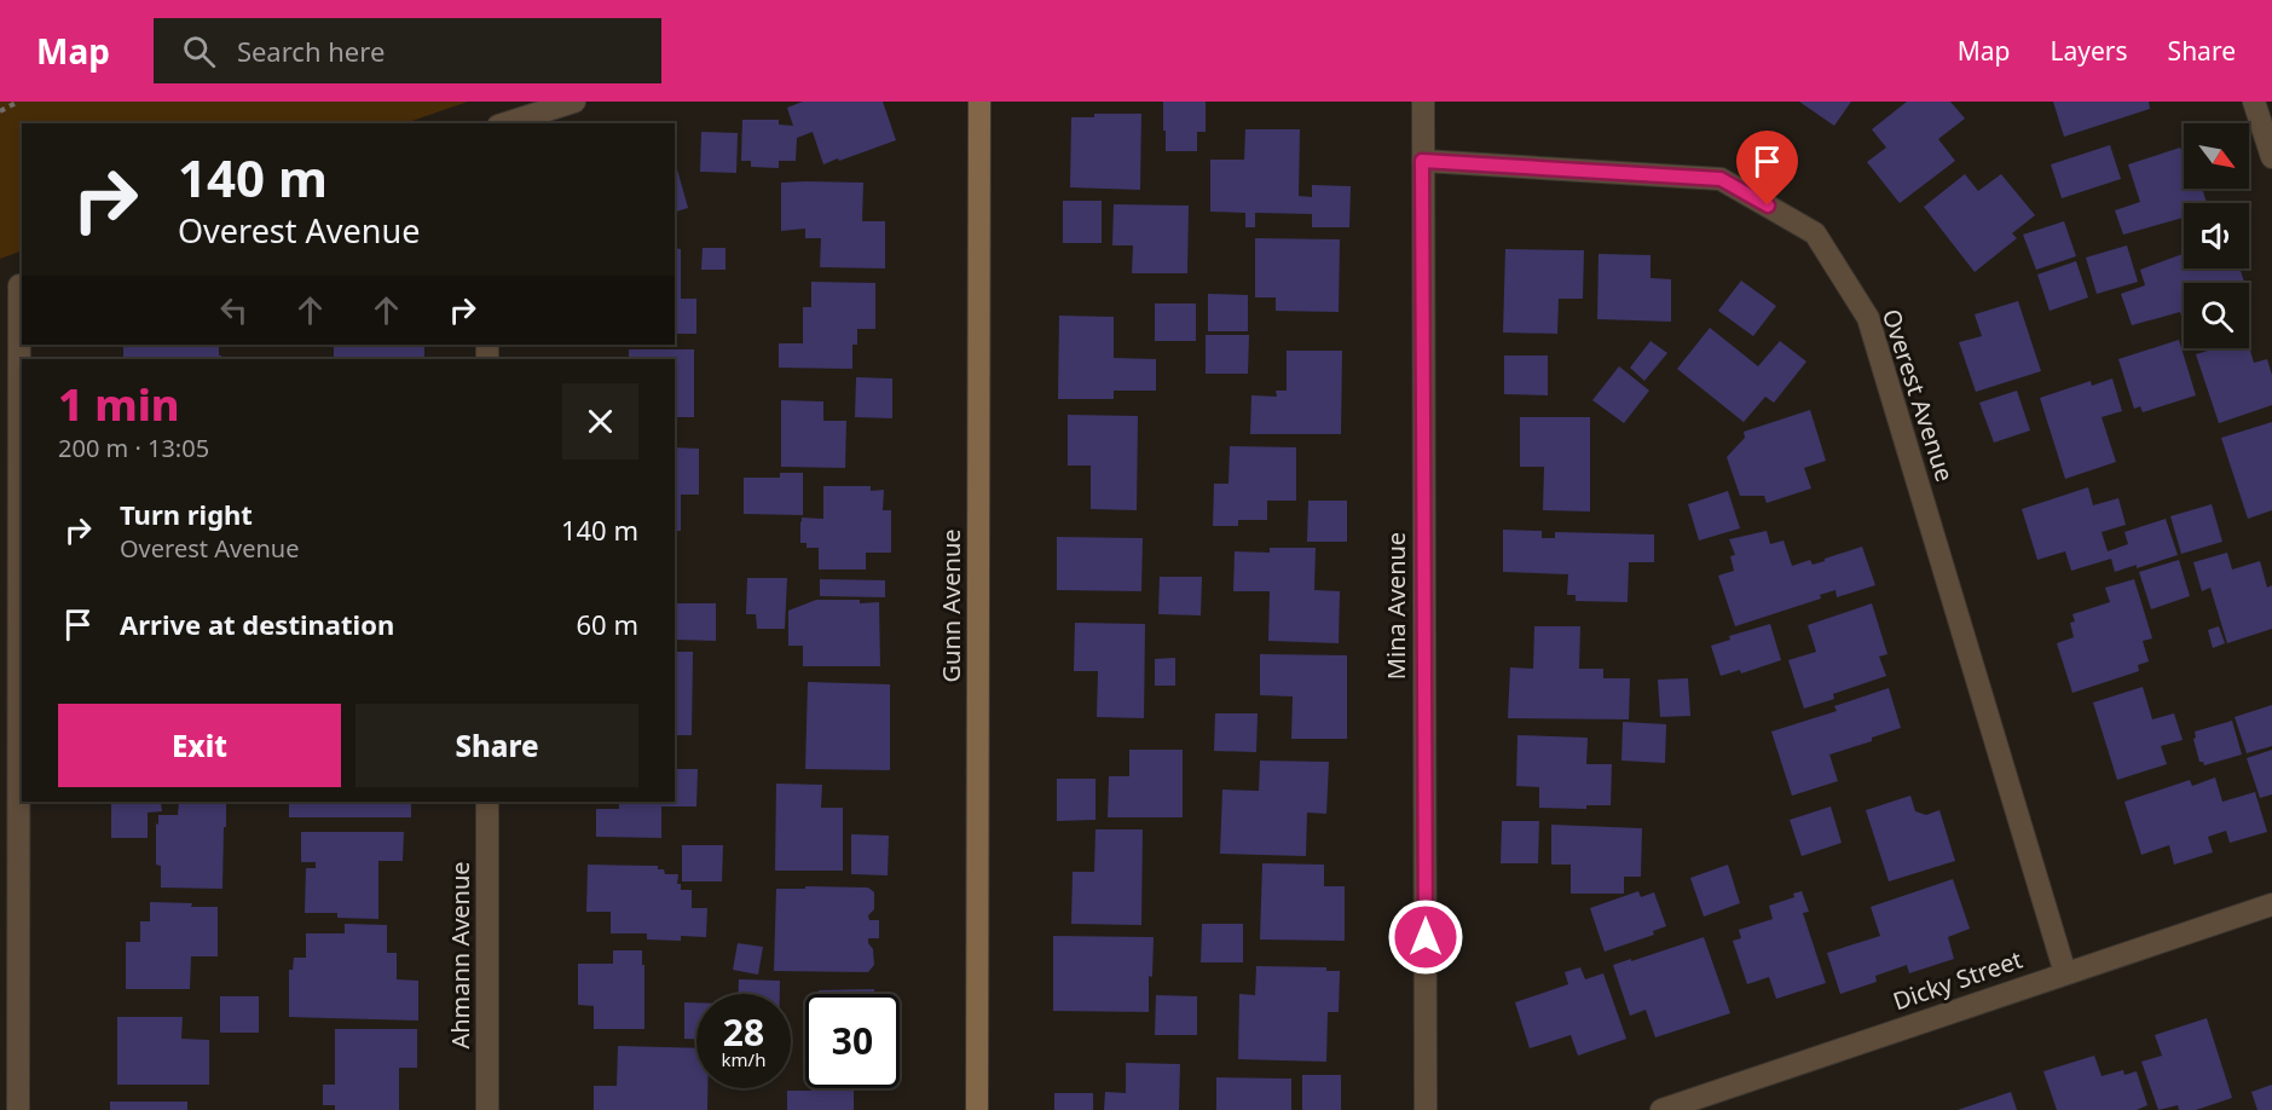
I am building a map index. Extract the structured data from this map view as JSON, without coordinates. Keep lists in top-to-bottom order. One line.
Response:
{"streets":{"street":["Overest Avenue","Gunn Avenue","Mina Avenue","Ahmann Avenue","Dicky Street"]},"crossings":[["Overest Avenue","Mina Avenue"],["Overest Avenue","Dicky Street"]],"north":"bottom right","page":{"header":"Map","search":"Search here","nav":["Map","Layers","Share"],"turn":["140 m","Overest Avenue"],"heading":["1 min","200 m · 13:05"],"list":[{"name":"Turn right","note":"Overest Avenue","value":"140 m"},{"name":"Arrive at destination","value":"60 m"}],"buttons":["Exit","Share"],"speed":"28 km/h","limit":"30"}}
